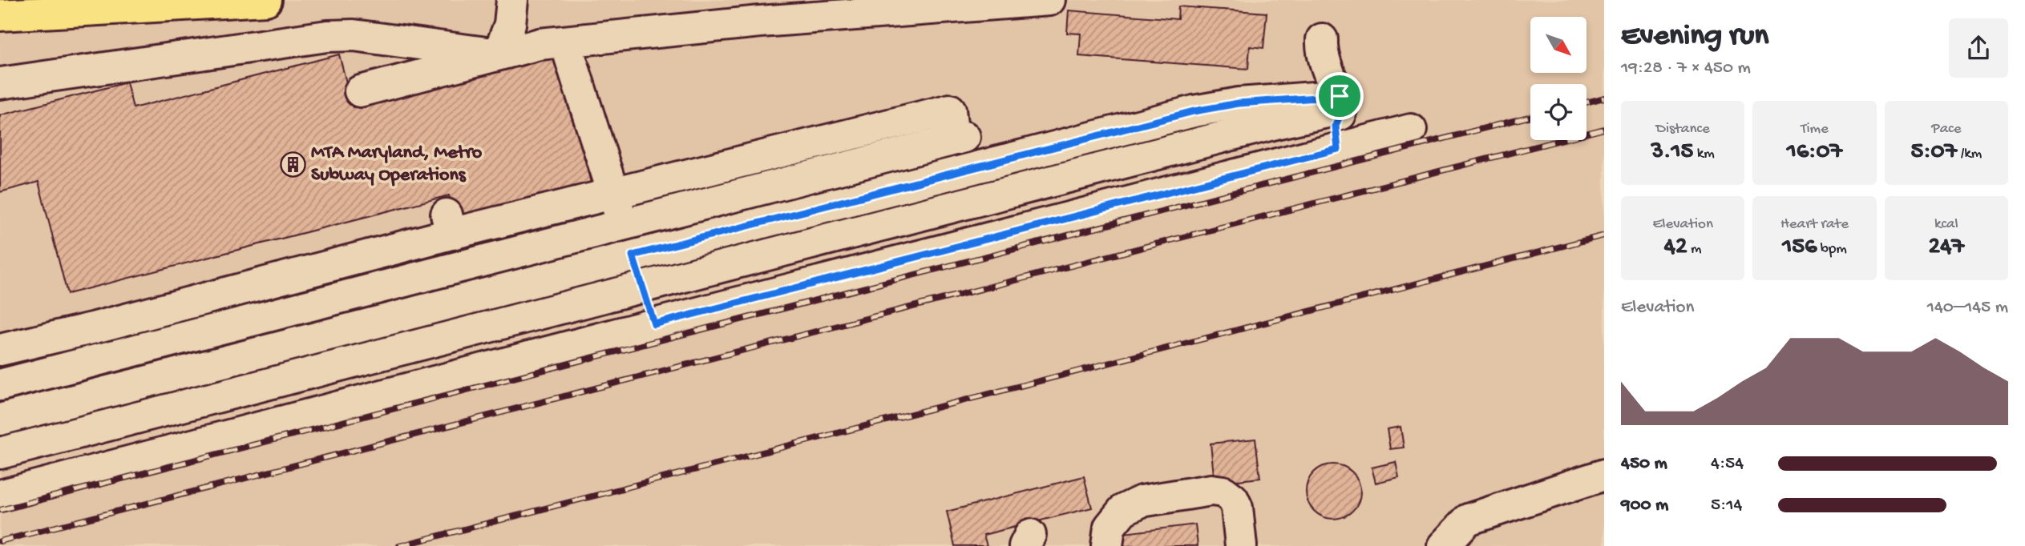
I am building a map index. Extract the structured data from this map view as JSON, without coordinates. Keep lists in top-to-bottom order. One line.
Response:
{"places":{"building":["MTA Maryland, Metro Subway Operations"]},"north":"bottom right","page":{"heading":["Evening run","19:28 · 7 × 450 m"],"stats":[["Distance","3.15 km"],["Time","16:07"],["Pace","5:07 /km"],["Elevation","42 m"],["Heart rate","156 bpm"],["kcal","247"]],"chart":["Elevation","140–145 m"],"list":[{"name":"450 m","note":"4:54"},{"name":"900 m","note":"5:14"}]}}
